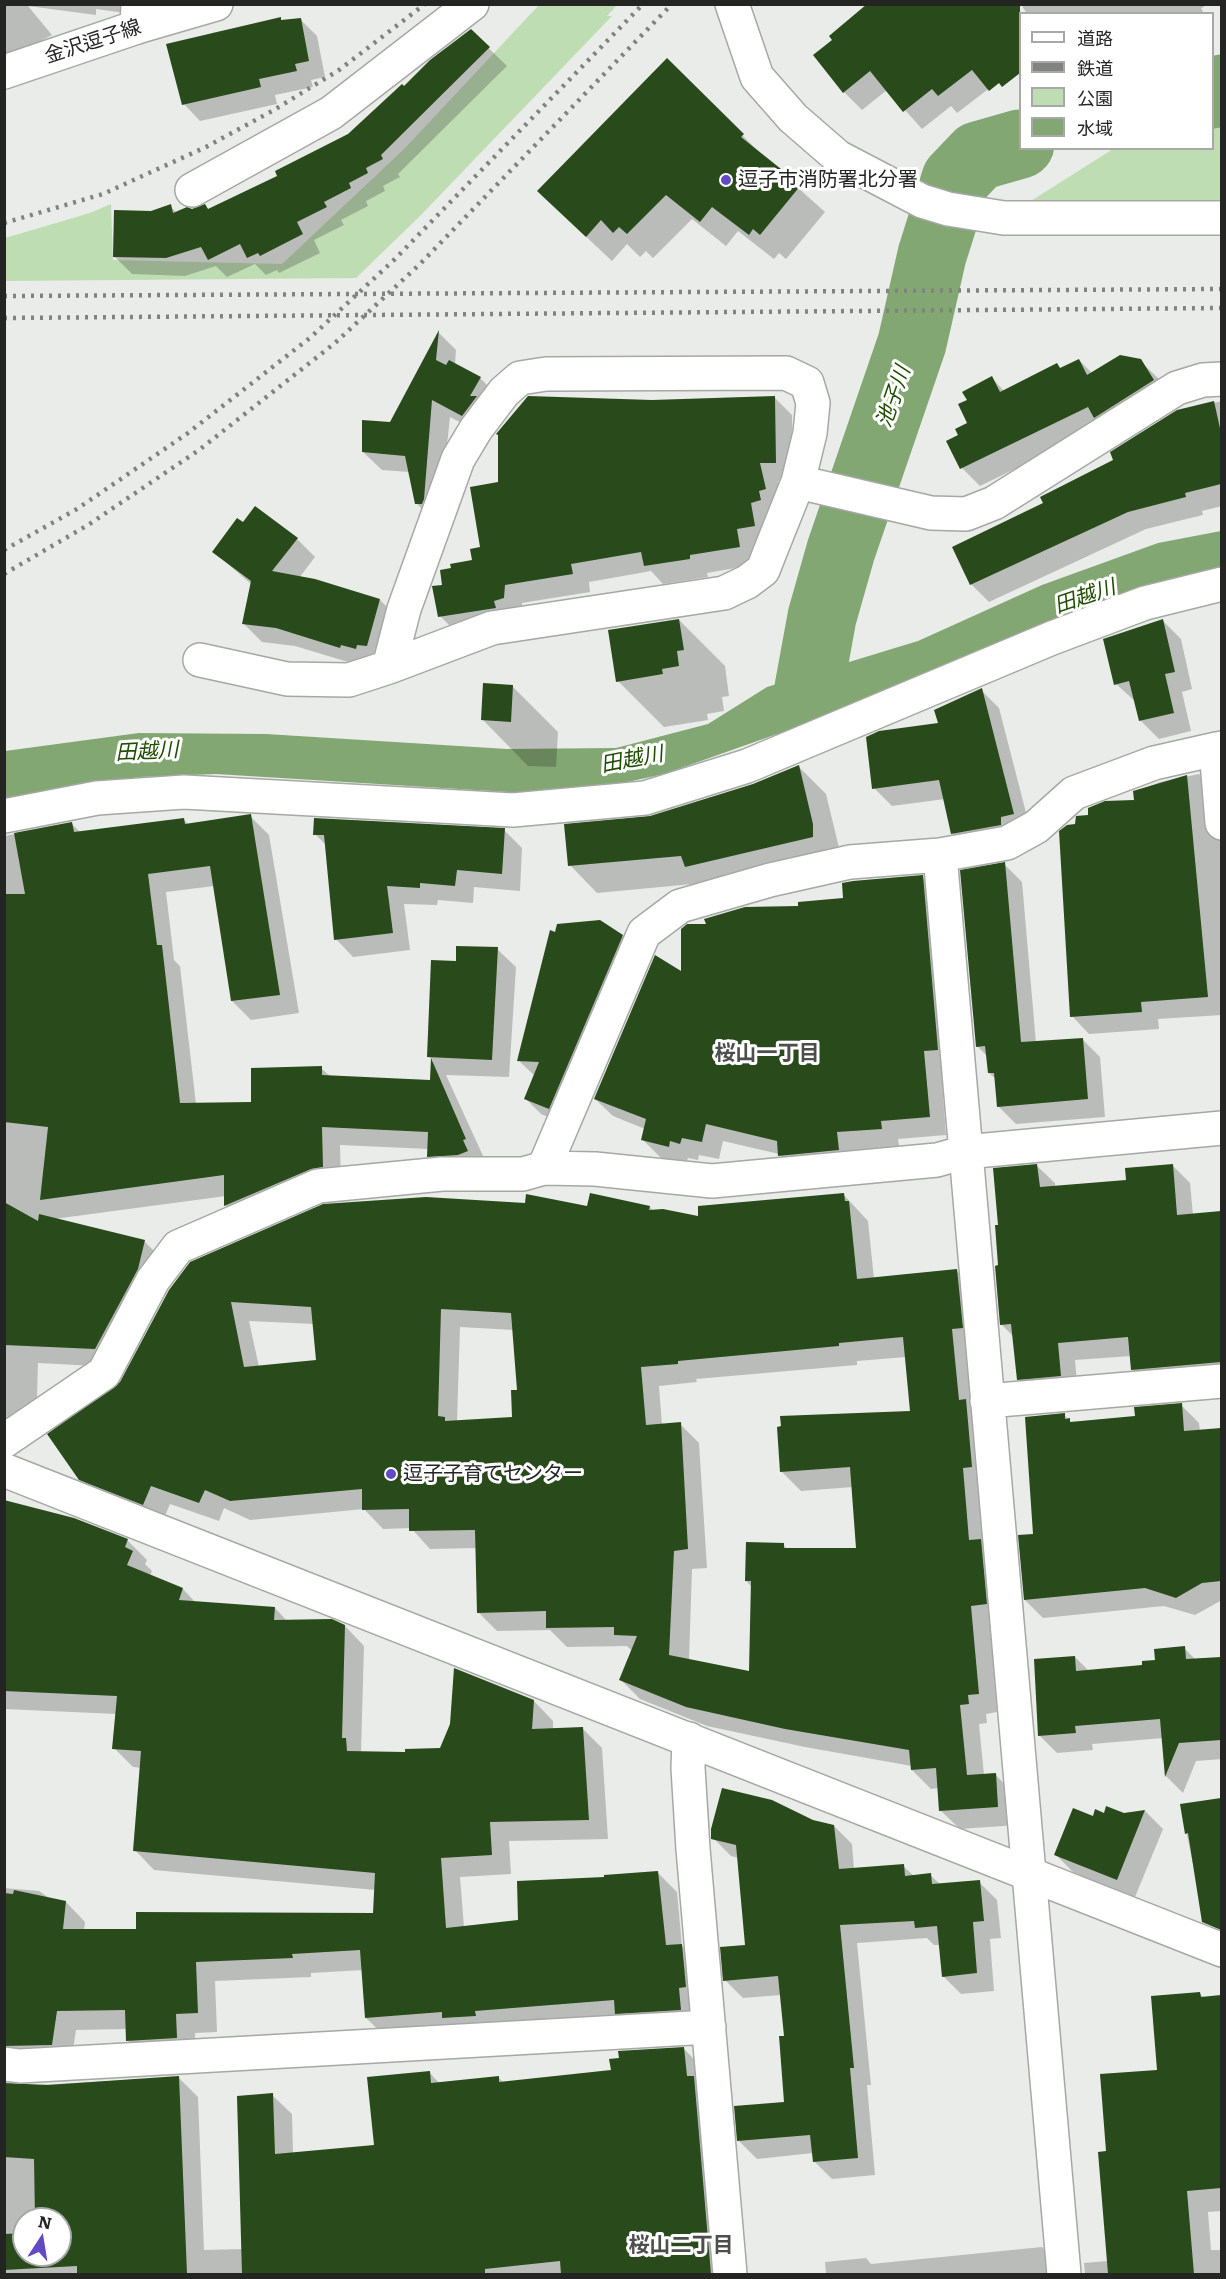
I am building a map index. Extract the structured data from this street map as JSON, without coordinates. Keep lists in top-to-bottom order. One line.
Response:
{"streets":{"street":["金沢逗子線"]},"districts":["桜山一丁目","桜山二丁目"],"water":["池子川","田越川"],"places":["逗子市消防署北分署","逗子子育てセンター"],"legend":["道路","鉄道","公園","水域"],"north":"top"}
